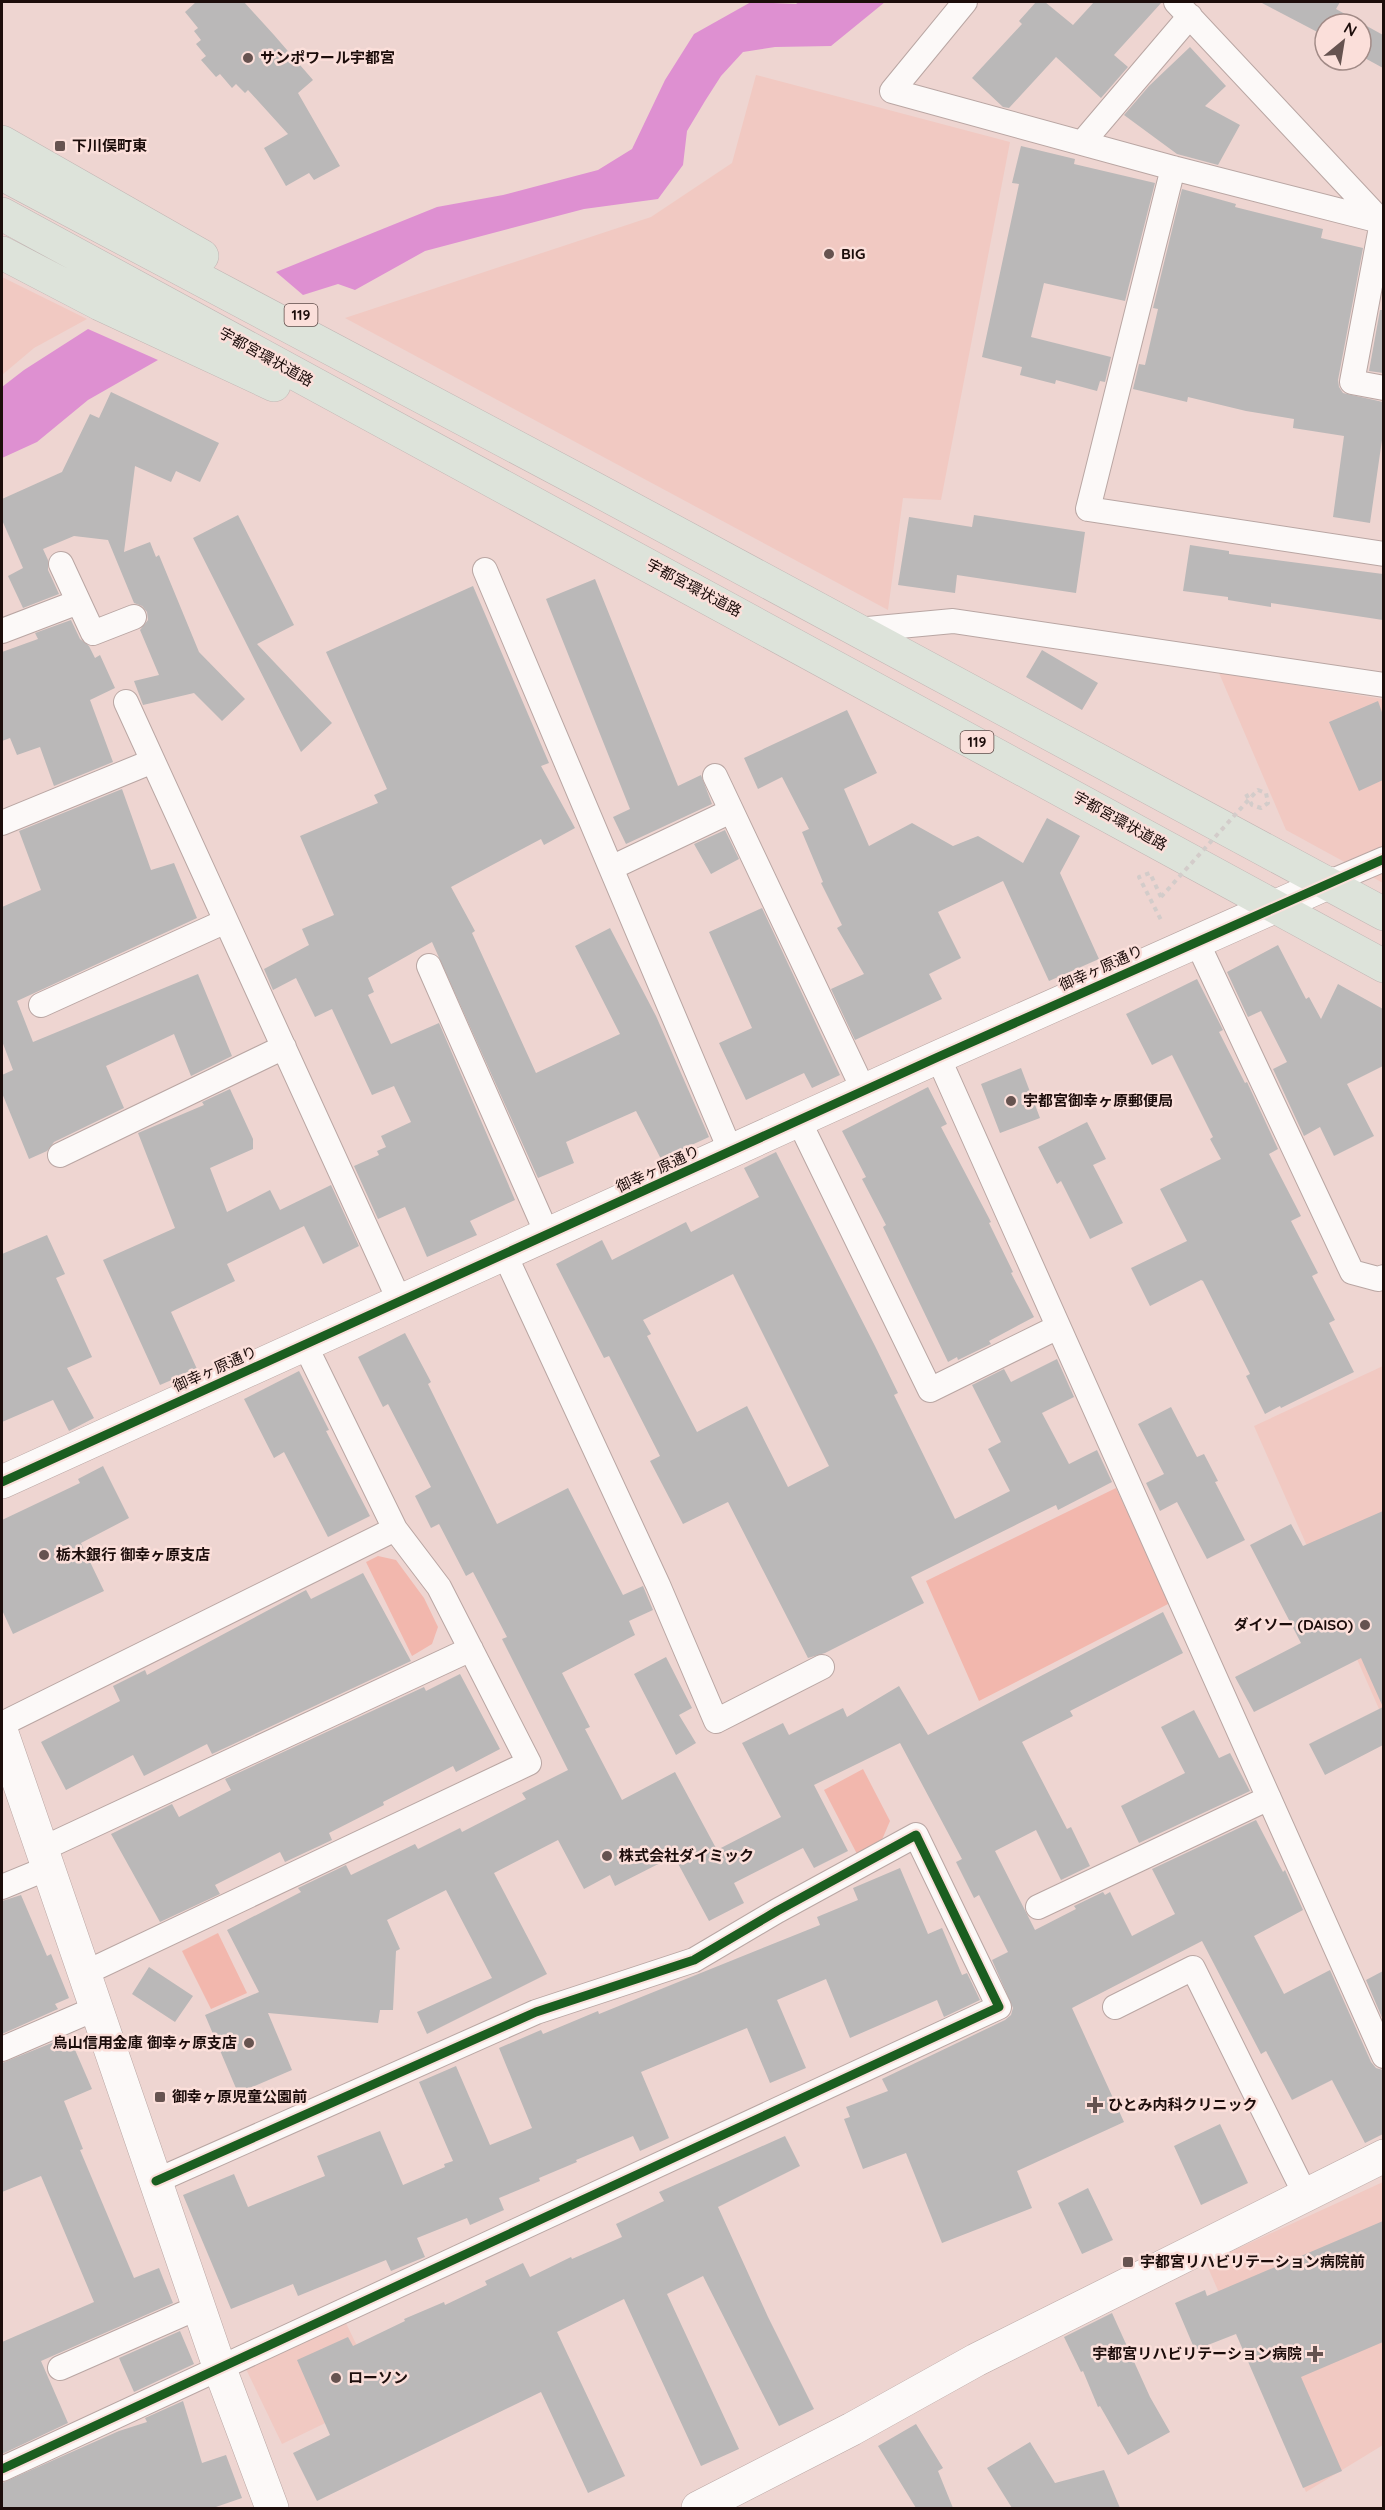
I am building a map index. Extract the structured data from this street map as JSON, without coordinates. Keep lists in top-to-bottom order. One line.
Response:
{"streets":{"highway":["119","宇都宮環状道路"],"street":["御幸ヶ原通り"]},"crossings":[["119","宇都宮環状道路"],["119","御幸ヶ原通り"],["宇都宮環状道路","御幸ヶ原通り"]],"places":{"other":["サンポワール宇都宮","BIG","宇都宮御幸ヶ原郵便局","栃木銀行 御幸ヶ原支店","ダイソー (DAISO)","株式会社ダイミック","烏山信用金庫 御幸ヶ原支店","ローソン"],"transit":["下川俣町東","御幸ヶ原児童公園前","宇都宮リハビリテーション病院前"],"health":["ひとみ内科クリニック","宇都宮リハビリテーション病院"]},"north":"top right"}
